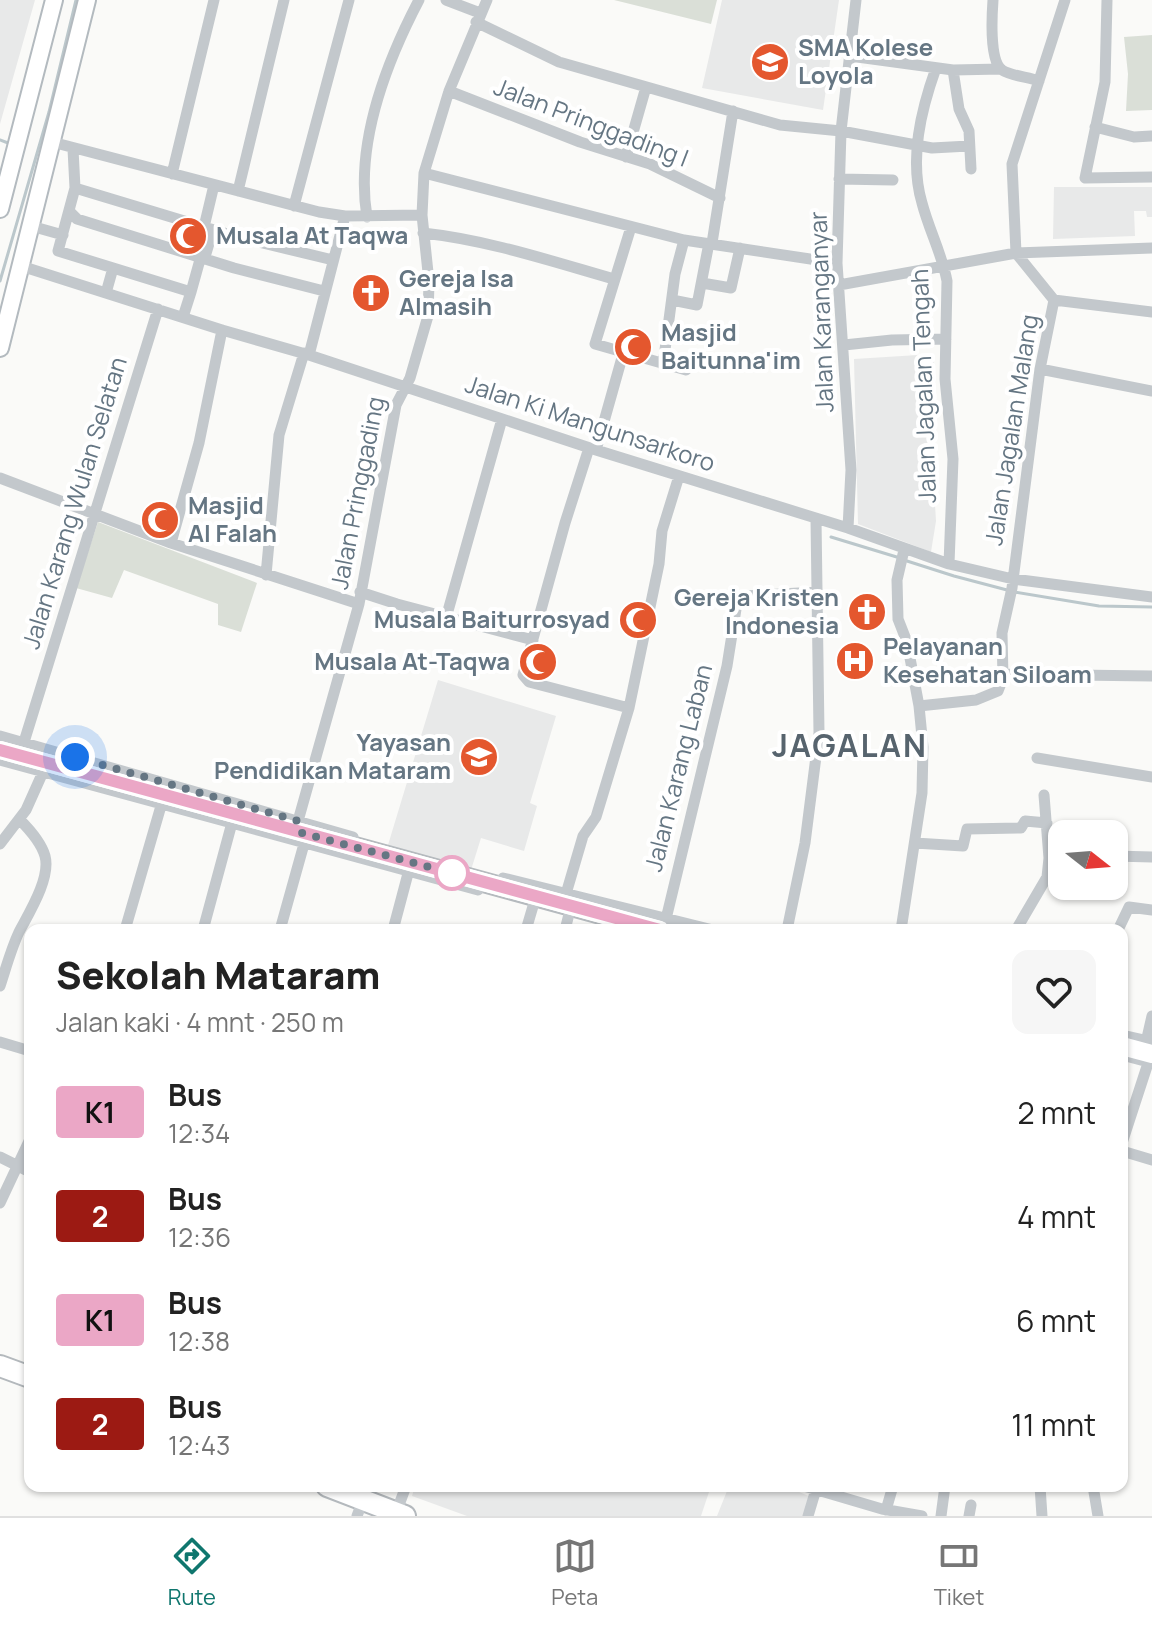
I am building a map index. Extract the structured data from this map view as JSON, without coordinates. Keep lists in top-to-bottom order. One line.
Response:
{"streets":{"street":["Jalan Pringgading I","Jalan Karanganyar","Jalan Jagalan Tengah","Jalan Ki Mangunsarkoro","Jalan Jagalan Malang","Jalan Pringgading","Jalan Karang Wulan Selatan","Jalan Karang Laban"]},"crossings":[["Jalan Pringgading I","Jalan Pringgading"],["Jalan Karanganyar","Jalan Ki Mangunsarkoro"],["Jalan Jagalan Tengah","Jalan Ki Mangunsarkoro"],["Jalan Ki Mangunsarkoro","Jalan Jagalan Malang"],["Jalan Ki Mangunsarkoro","Jalan Pringgading"],["Jalan Ki Mangunsarkoro","Jalan Karang Wulan Selatan"]],"districts":["JAGALAN"],"places":{"school or university":["SMA Kolese Loyola","Yayasan Pendidikan Mataram"],"mosque":["Musala At Taqwa","Masjid Baitunna'im","Masjid Al Falah","Musala Baiturrosyad","Musala At-Taqwa"],"church":["Gereja Isa Almasih","Gereja Kristen Indonesia"],"hospital":["Pelayanan Kesehatan Siloam"]},"lines":["bus line K1"],"north":"right","page":{"heading":["Sekolah Mataram","Jalan kaki · 4 mnt · 250 m"],"list":[{"mark":"K1","name":"Bus","note":"12:34","value":"2 mnt"},{"mark":"2","name":"Bus","note":"12:36","value":"4 mnt"},{"mark":"K1","name":"Bus","note":"12:38","value":"6 mnt"},{"mark":"2","name":"Bus","note":"12:43","value":"11 mnt"}],"tabs":["Rute","Peta","Tiket"]}}
